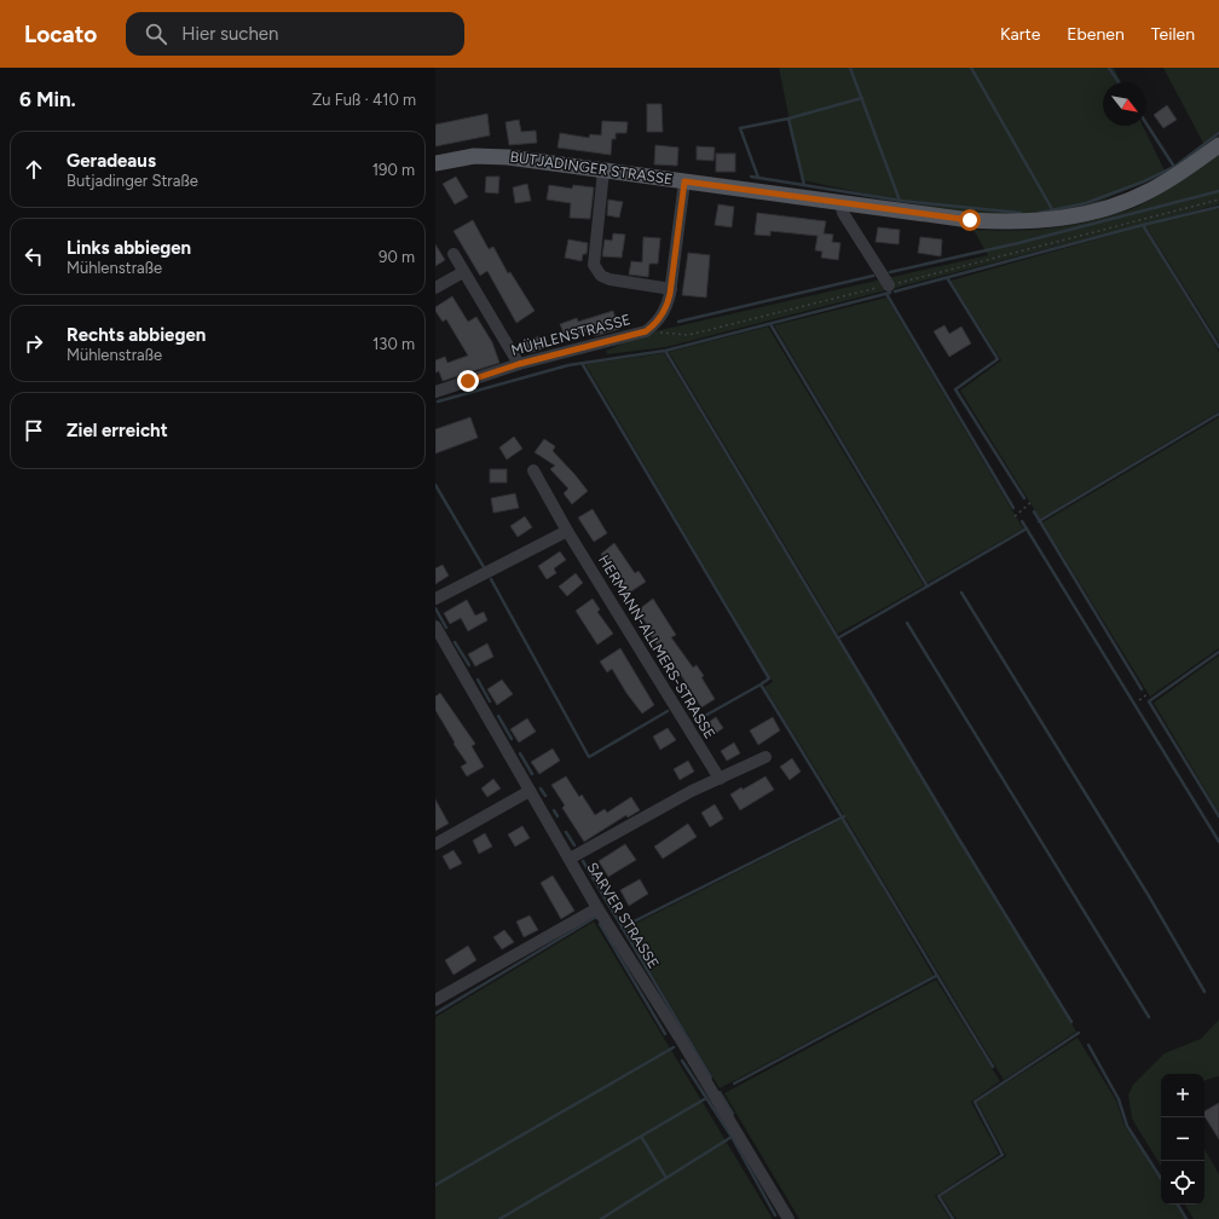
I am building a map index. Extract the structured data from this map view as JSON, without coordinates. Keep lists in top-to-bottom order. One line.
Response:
{"streets":{"main road":["BUTJADINGER STRASSE"],"street":["MÜHLENSTRASSE","HERMANN-ALLMERS-STRASSE","SARVER STRASSE"]},"crossings":[["BUTJADINGER STRASSE","MÜHLENSTRASSE"]],"north":"bottom right","page":{"header":"Locato","search":"Hier suchen","nav":["Karte","Ebenen","Teilen"],"heading":["6 Min.","Zu Fuß · 410 m"],"list":[["Geradeaus","Butjadinger Straße","190 m"],["Links abbiegen","Mühlenstraße","90 m"],["Rechts abbiegen","Mühlenstraße","130 m"],"Ziel erreicht"],"map_buttons":["+","−"]}}
